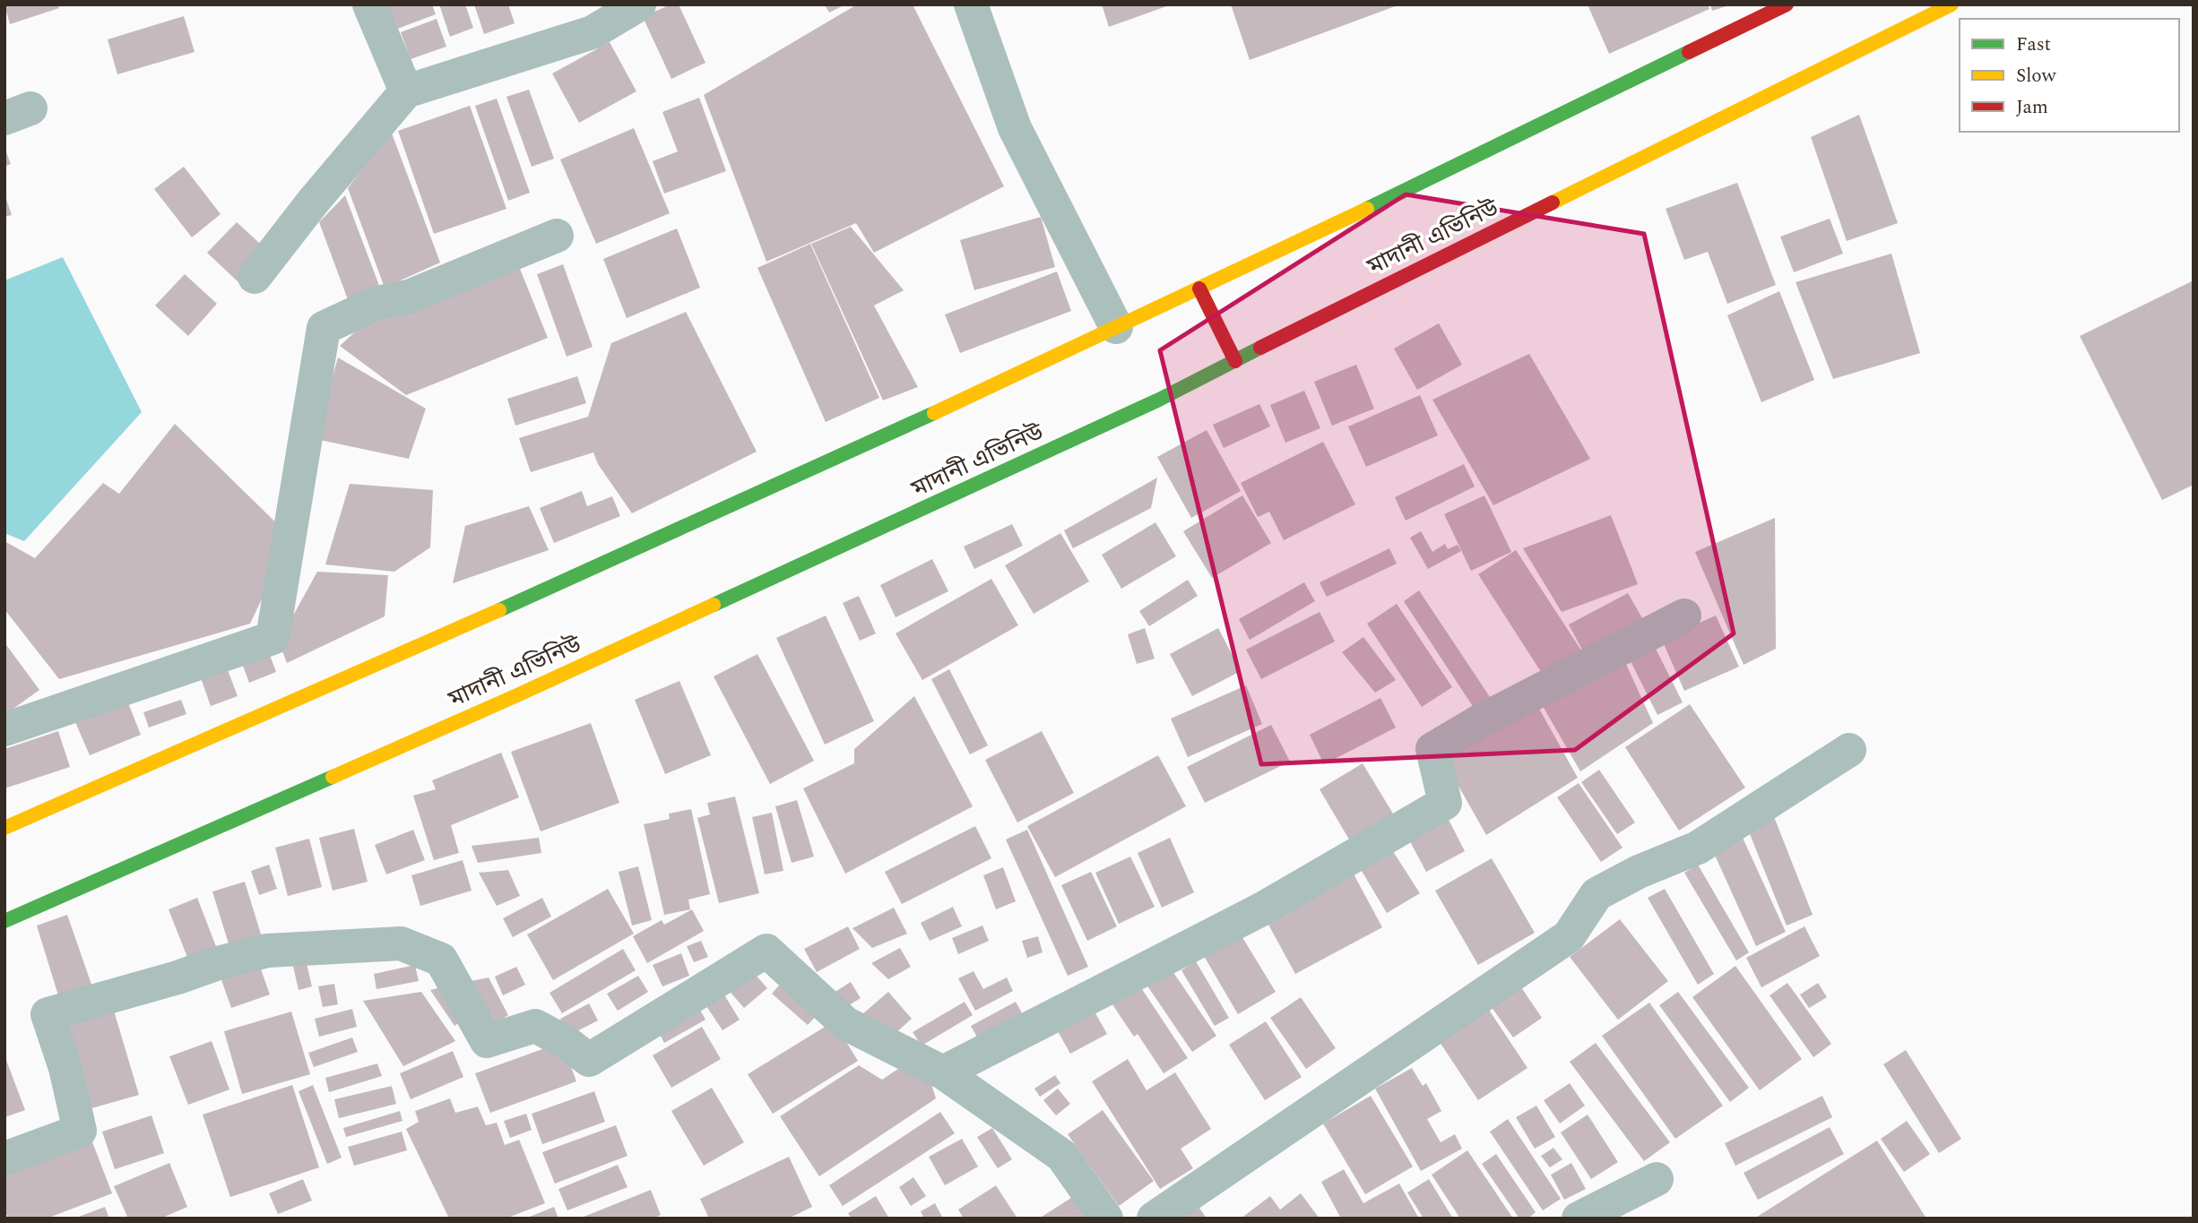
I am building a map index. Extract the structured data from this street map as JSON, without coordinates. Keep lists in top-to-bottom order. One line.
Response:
{"streets":{"main road":["মাদানী এভিনিউ"]},"legend":["Fast","Slow","Jam"]}
